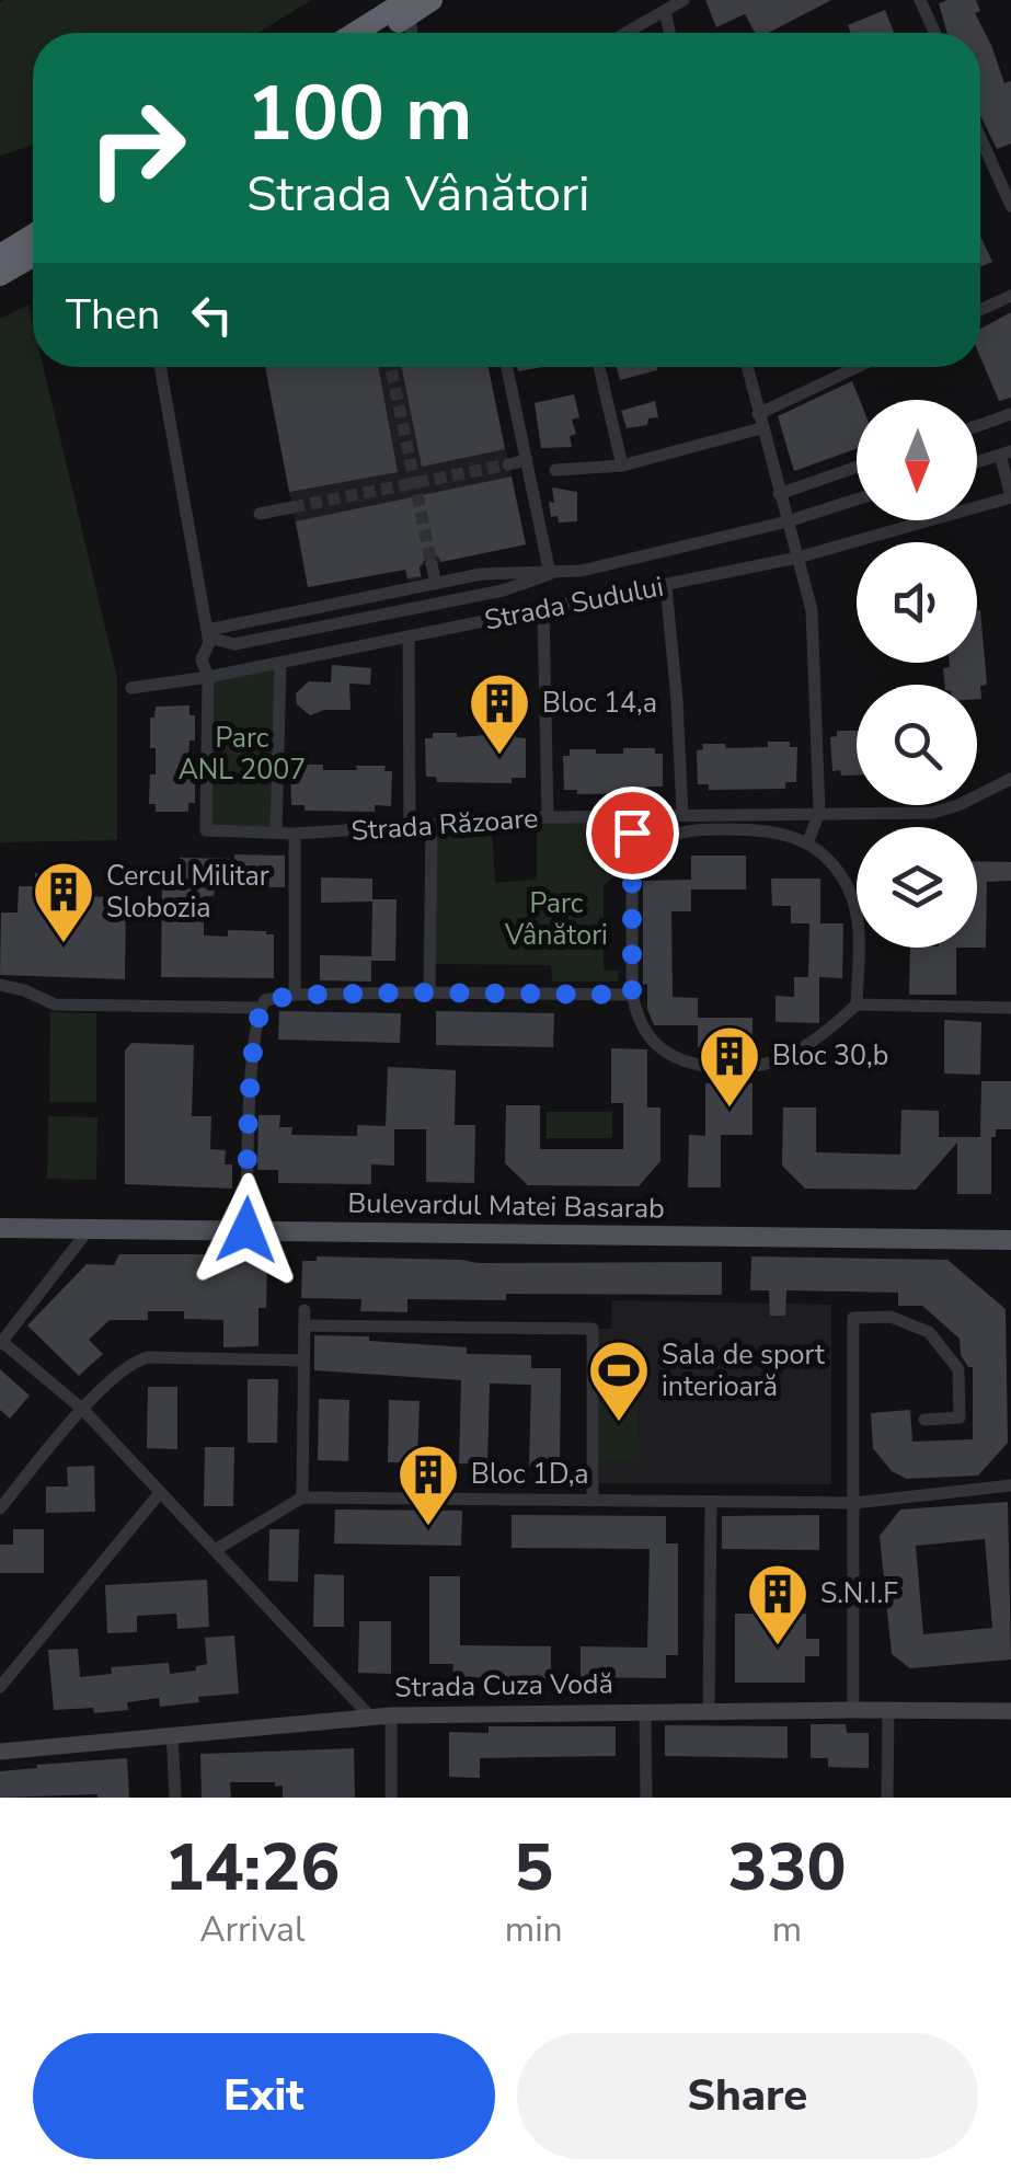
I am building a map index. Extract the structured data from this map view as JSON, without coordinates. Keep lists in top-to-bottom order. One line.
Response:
{"streets":{"main road":["Bulevardul Matei Basarab"],"street":["Strada Sudului","Strada Răzoare","Strada Cuza Vodă"]},"crossings":[["Strada Sudului","Strada Răzoare"]],"parks":["Parc ANL 2007","Parc Vânători"],"places":{"building":["Bloc 14,a","Cercul Militar Slobozia","Bloc 30,b","Bloc 1D,a","S.N.I.F"],"sports":["Sala de sport interioară"]},"north":"bottom","page":{"turn":["100 m","Strada Vânători"],"then":"Then","eta":["14:26","Arrival","5","min","330","m"],"buttons":["Exit","Share"]}}
